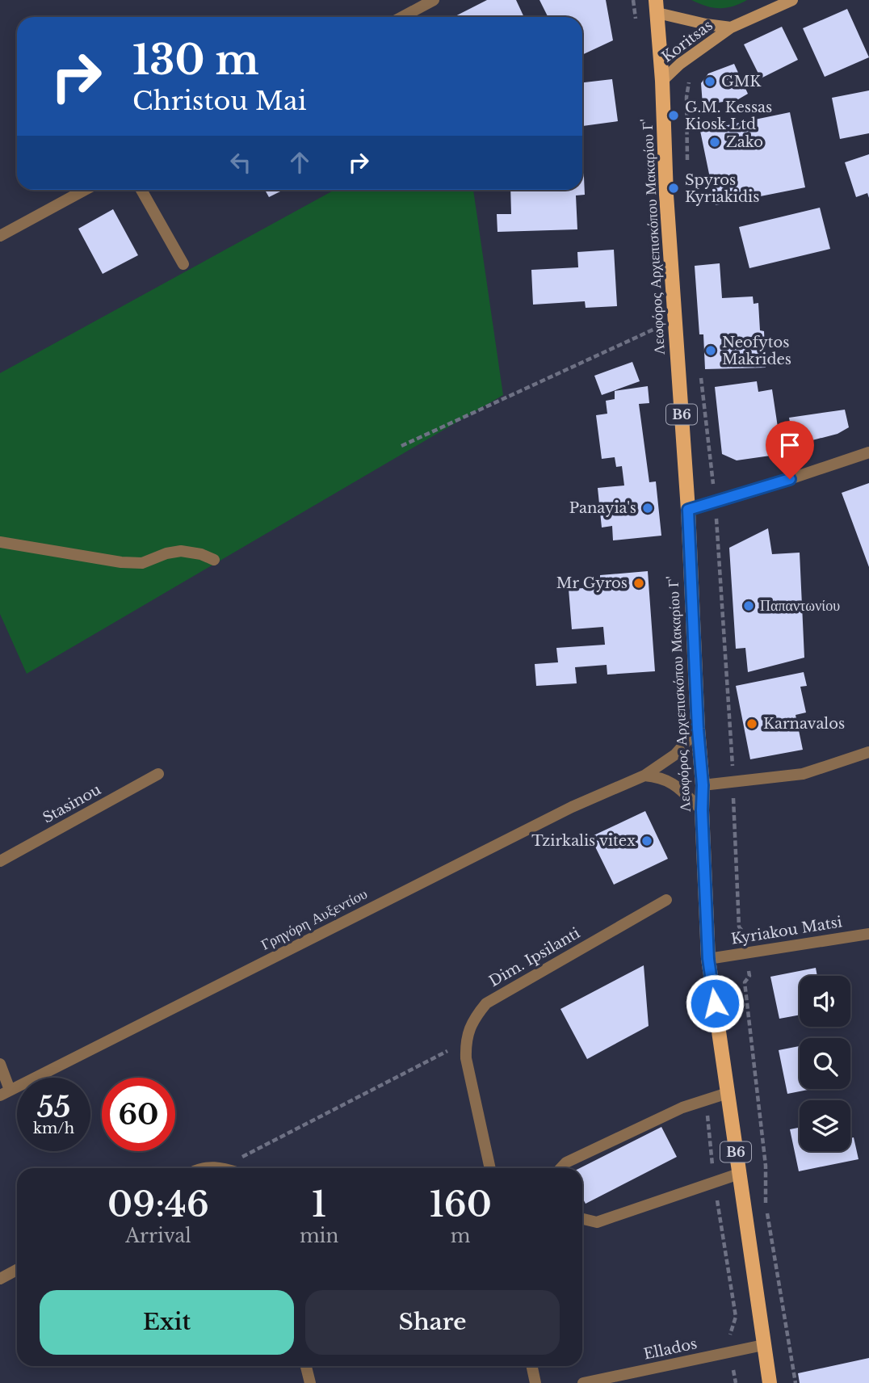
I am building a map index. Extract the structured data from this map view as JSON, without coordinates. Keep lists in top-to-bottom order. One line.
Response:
{"streets":{"main road":["Λεωφόρος Αρχιεπισκόπου Μακαρίου Γ'","B6"],"street":["Koritsas","Stasinou","Γρηγόρη Αυξεντίου","Kyriakou Matsi","Dim. Ipsilanti","Ellados"]},"crossings":[["Koritsas","Λεωφόρος Αρχιεπισκόπου Μακαρίου Γ'"],["Λεωφόρος Αρχιεπισκόπου Μακαρίου Γ'","Γρηγόρη Αυξεντίου"],["Λεωφόρος Αρχιεπισκόπου Μακαρίου Γ'","Kyriakou Matsi"],["Λεωφόρος Αρχιεπισκόπου Μακαρίου Γ'","Ellados"]],"places":["GMK","G.M. Kessas Kiosk Ltd","Zako","Spyros Kyriakidis","Neofytos Makrides","Panayia's","Mr Gyros","Παπαντωνίου","Karnavalos","Tzirkalis vitex"],"page":{"turn":["130 m","Christou Mai"],"speed":"55 km/h","limit":"60","eta":["09:46","Arrival","1","min","160","m"],"buttons":["Exit","Share"]}}
